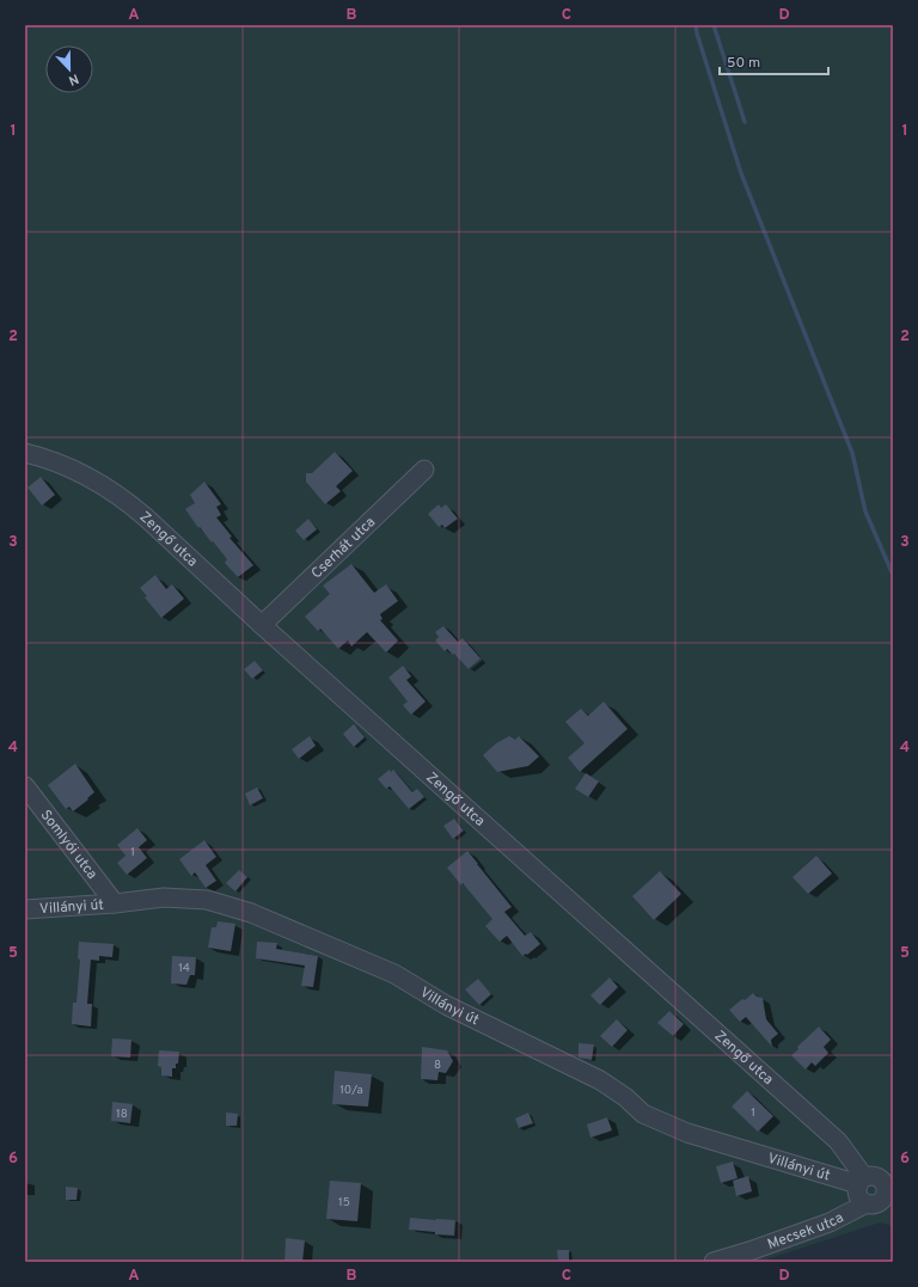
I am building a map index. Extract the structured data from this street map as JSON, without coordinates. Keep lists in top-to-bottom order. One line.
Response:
{"streets":{"street":["Zengő utca","Cserhát utca","Somlyói utca","Villányi út","Mecsek utca"]},"crossings":[["Zengő utca","Cserhát utca"],["Zengő utca","Villányi út"],["Zengő utca","Mecsek utca"],["Somlyói utca","Villányi út"],["Villányi út","Mecsek utca"]],"house_numbers":["1","14","8","10/a","1","18","15"],"scale_bar":"50 m","north":"bottom","grid":{"columns":["A","B","C","D"],"rows":["1","2","3","4","5","6"]}}
